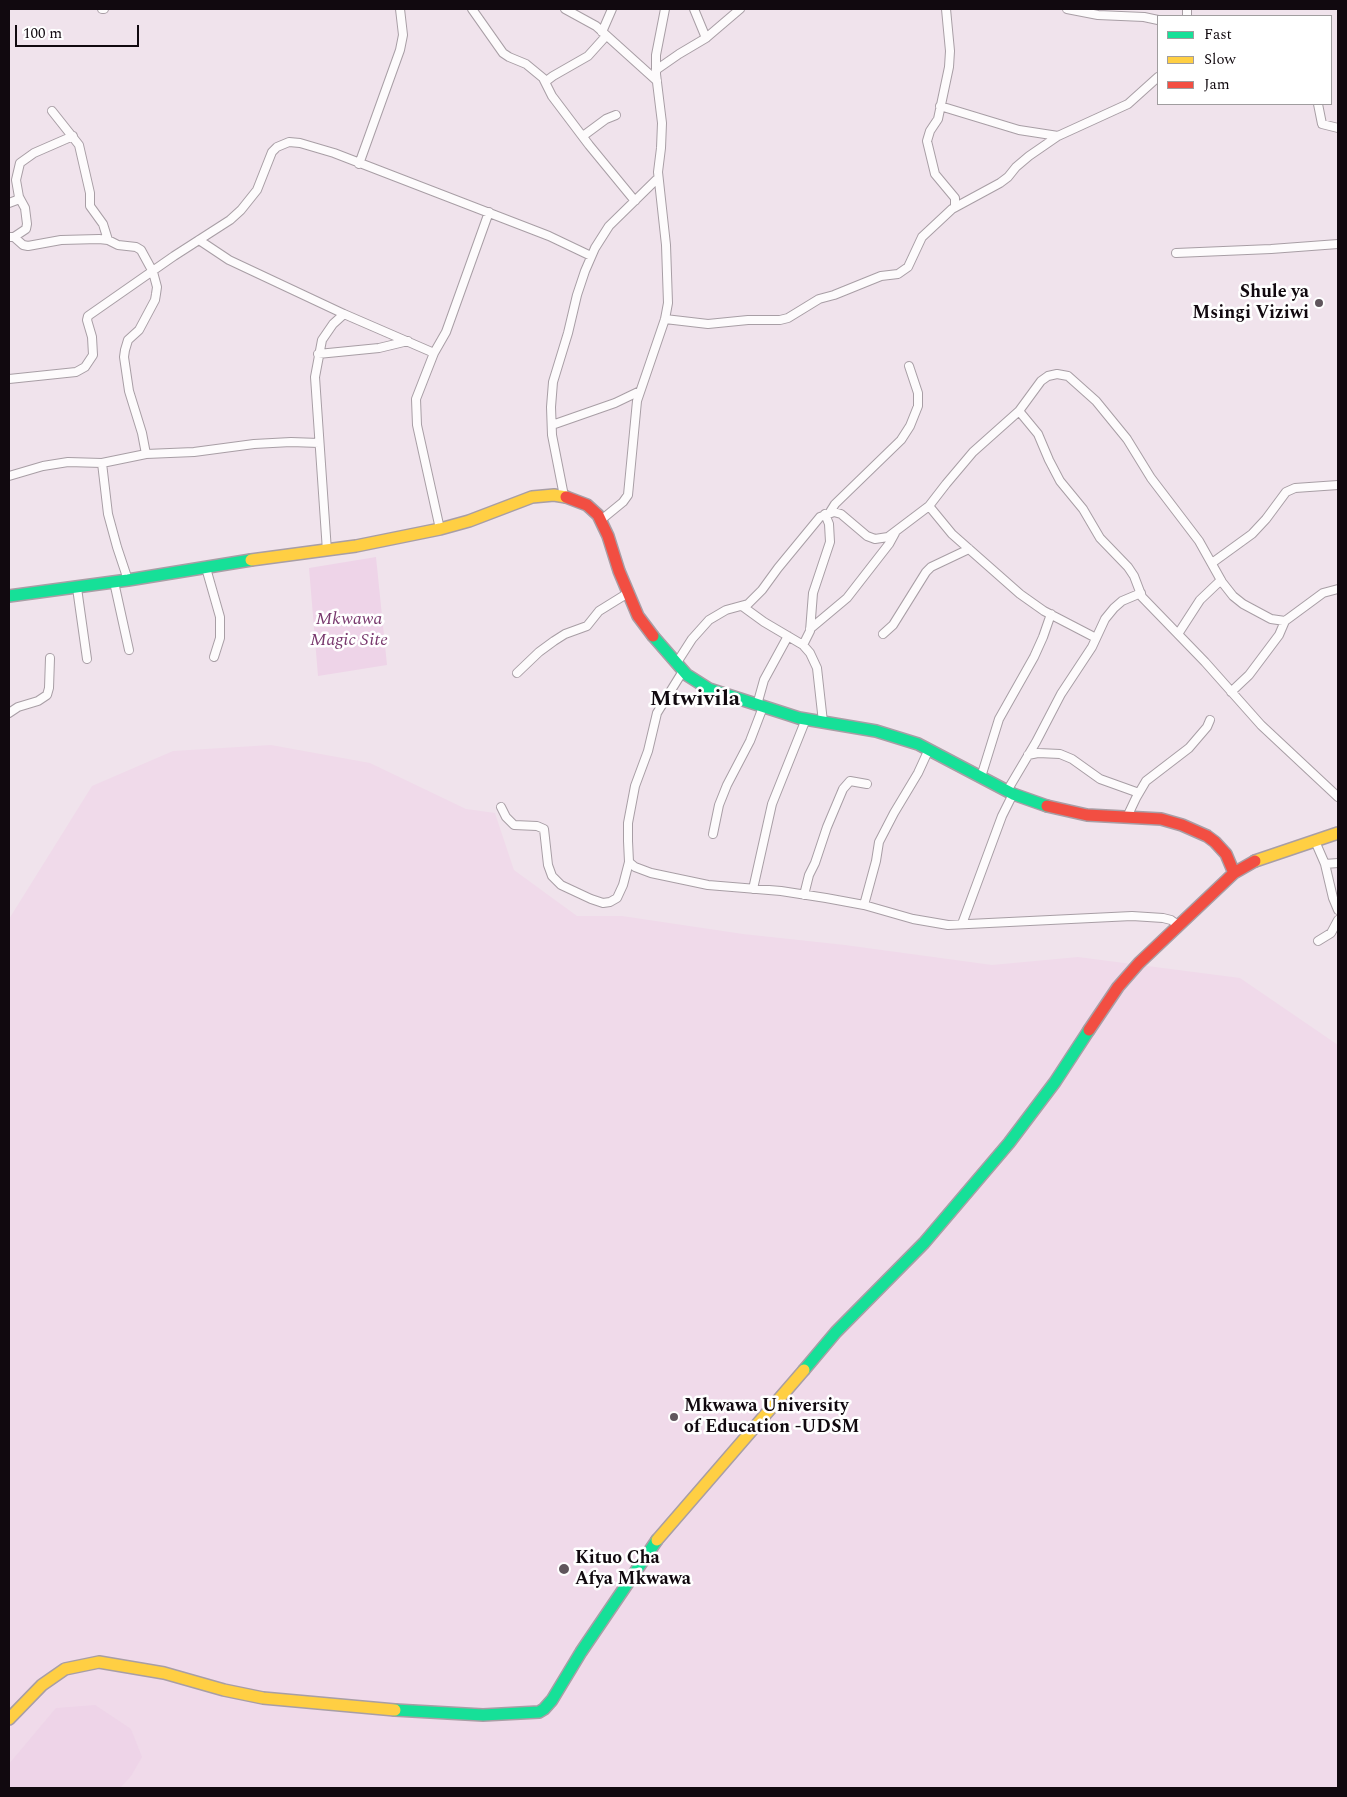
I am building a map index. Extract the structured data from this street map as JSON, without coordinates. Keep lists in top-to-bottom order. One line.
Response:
{"districts":["Mtwivila"],"parks":["Mkwawa Magic Site"],"places":["Shule ya Msingi Viziwi","Mkwawa University of Education -UDSM","Kituo Cha Afya Mkwawa"],"legend":["Fast","Slow","Jam"],"scale_bar":"100 m"}
